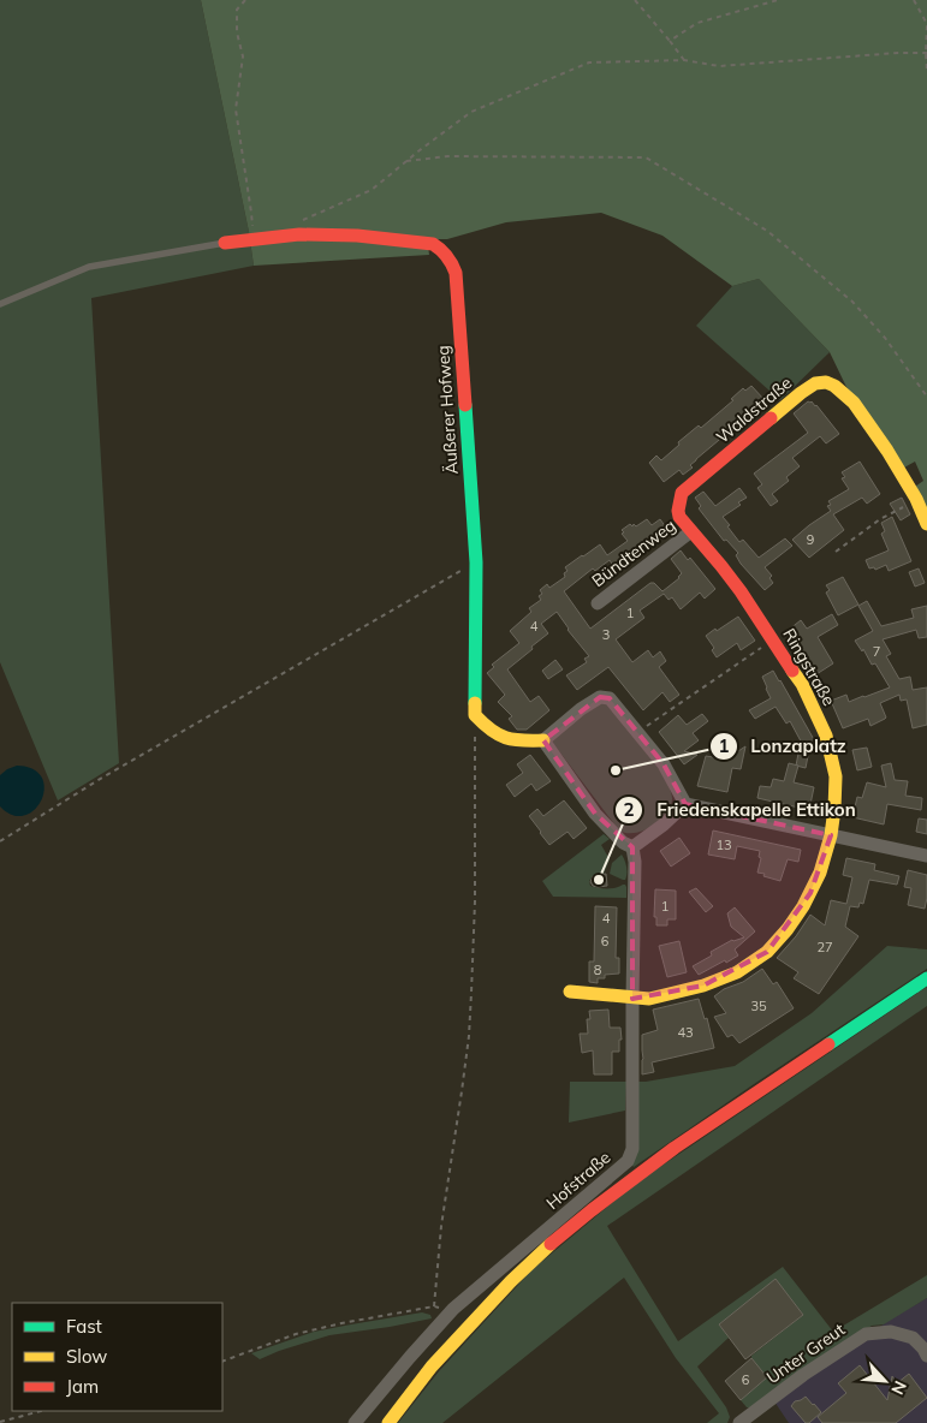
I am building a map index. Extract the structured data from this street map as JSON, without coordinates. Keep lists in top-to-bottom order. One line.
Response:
{"streets":{"street":["Äußerer Hofweg","Waldstraße","Bündtenweg","Ringstraße","Hofstraße","Unter Greut"]},"crossings":[["Waldstraße","Ringstraße"],["Bündtenweg","Ringstraße"],["Ringstraße","Hofstraße"]],"places":["Lonzaplatz","Friedenskapelle Ettikon"],"house_numbers":["9","1","4","3","7","13","1","4","6","27","8","35","43","6"],"legend":["Fast","Slow","Jam"],"north":"bottom right"}
